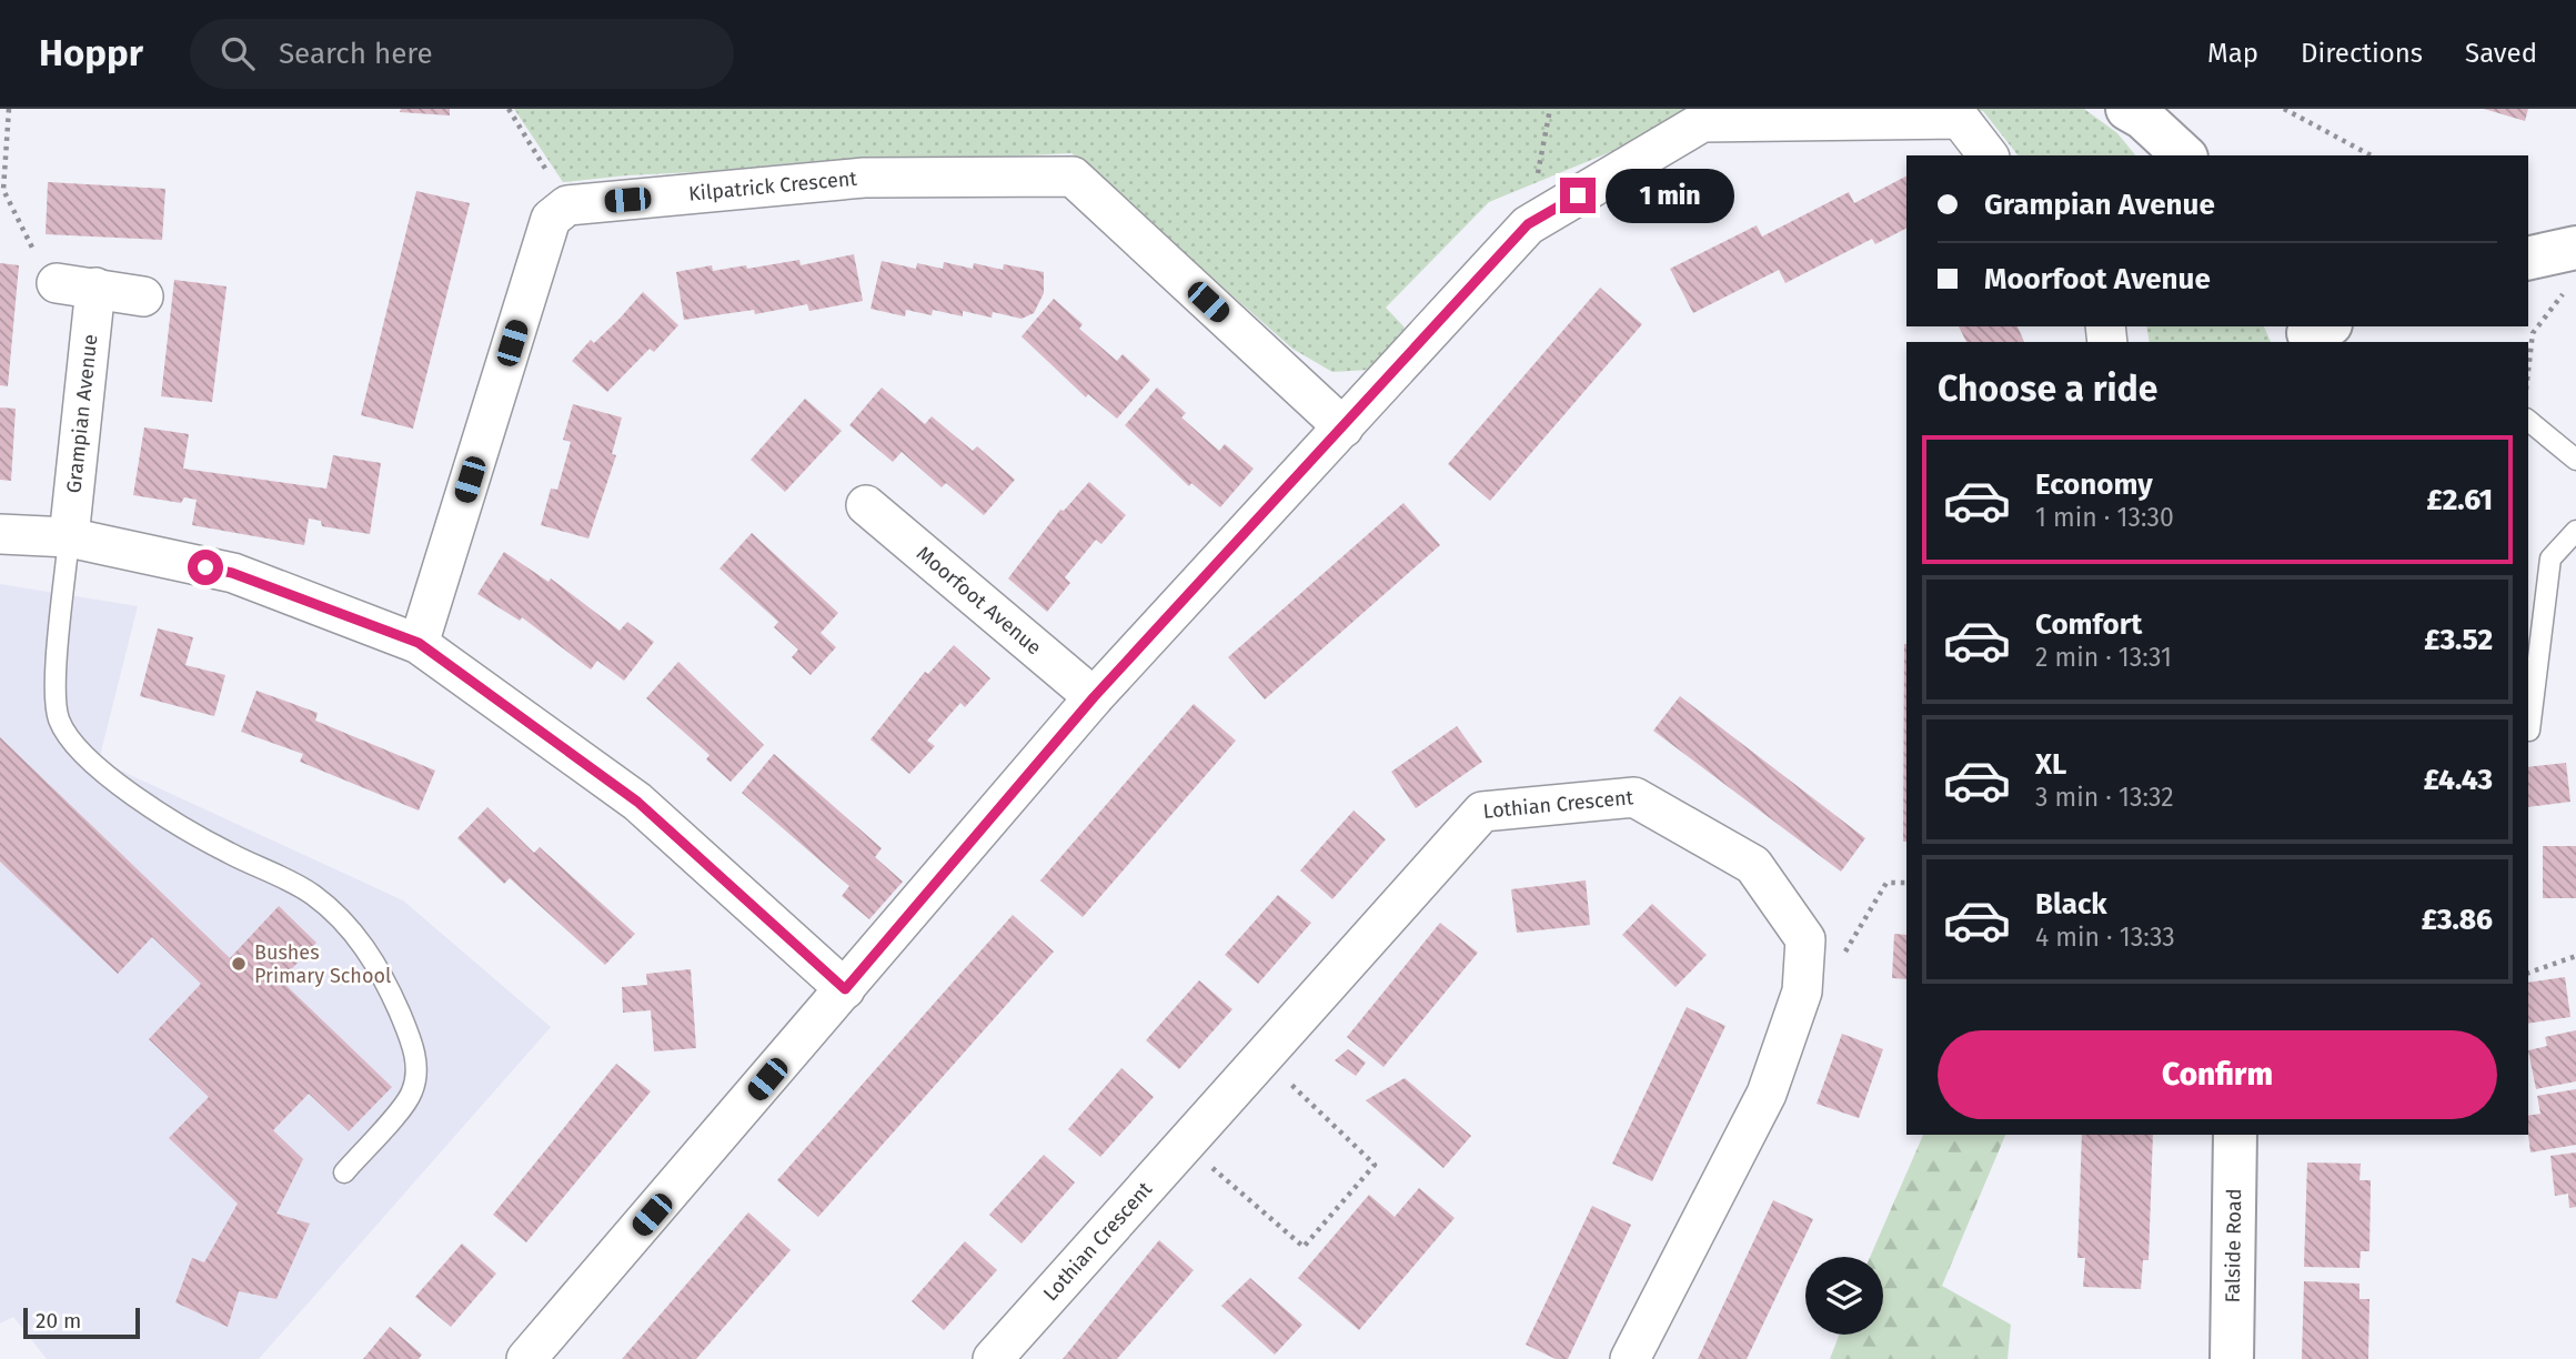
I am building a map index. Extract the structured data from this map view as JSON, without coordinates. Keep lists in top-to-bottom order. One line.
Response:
{"streets":{"street":["Kilpatrick Crescent","Grampian Avenue","Moorfoot Avenue","Lothian Crescent","Falside Road"]},"places":["Bushes Primary School"],"scale_bar":"20 m","page":{"header":"Hoppr","search":"Search here","nav":["Map","Directions","Saved"],"banner":["Grampian Avenue","Moorfoot Avenue"],"bubble":"1 min","heading":"Choose a ride","list":[{"name":"Economy","note":"1 min · 13:30","value":"£2.61"},{"name":"Comfort","note":"2 min · 13:31","value":"£3.52"},{"name":"XL","note":"3 min · 13:32","value":"£4.43"},{"name":"Black","note":"4 min · 13:33","value":"£3.86"}],"buttons":"Confirm","scale":"20 m"}}
